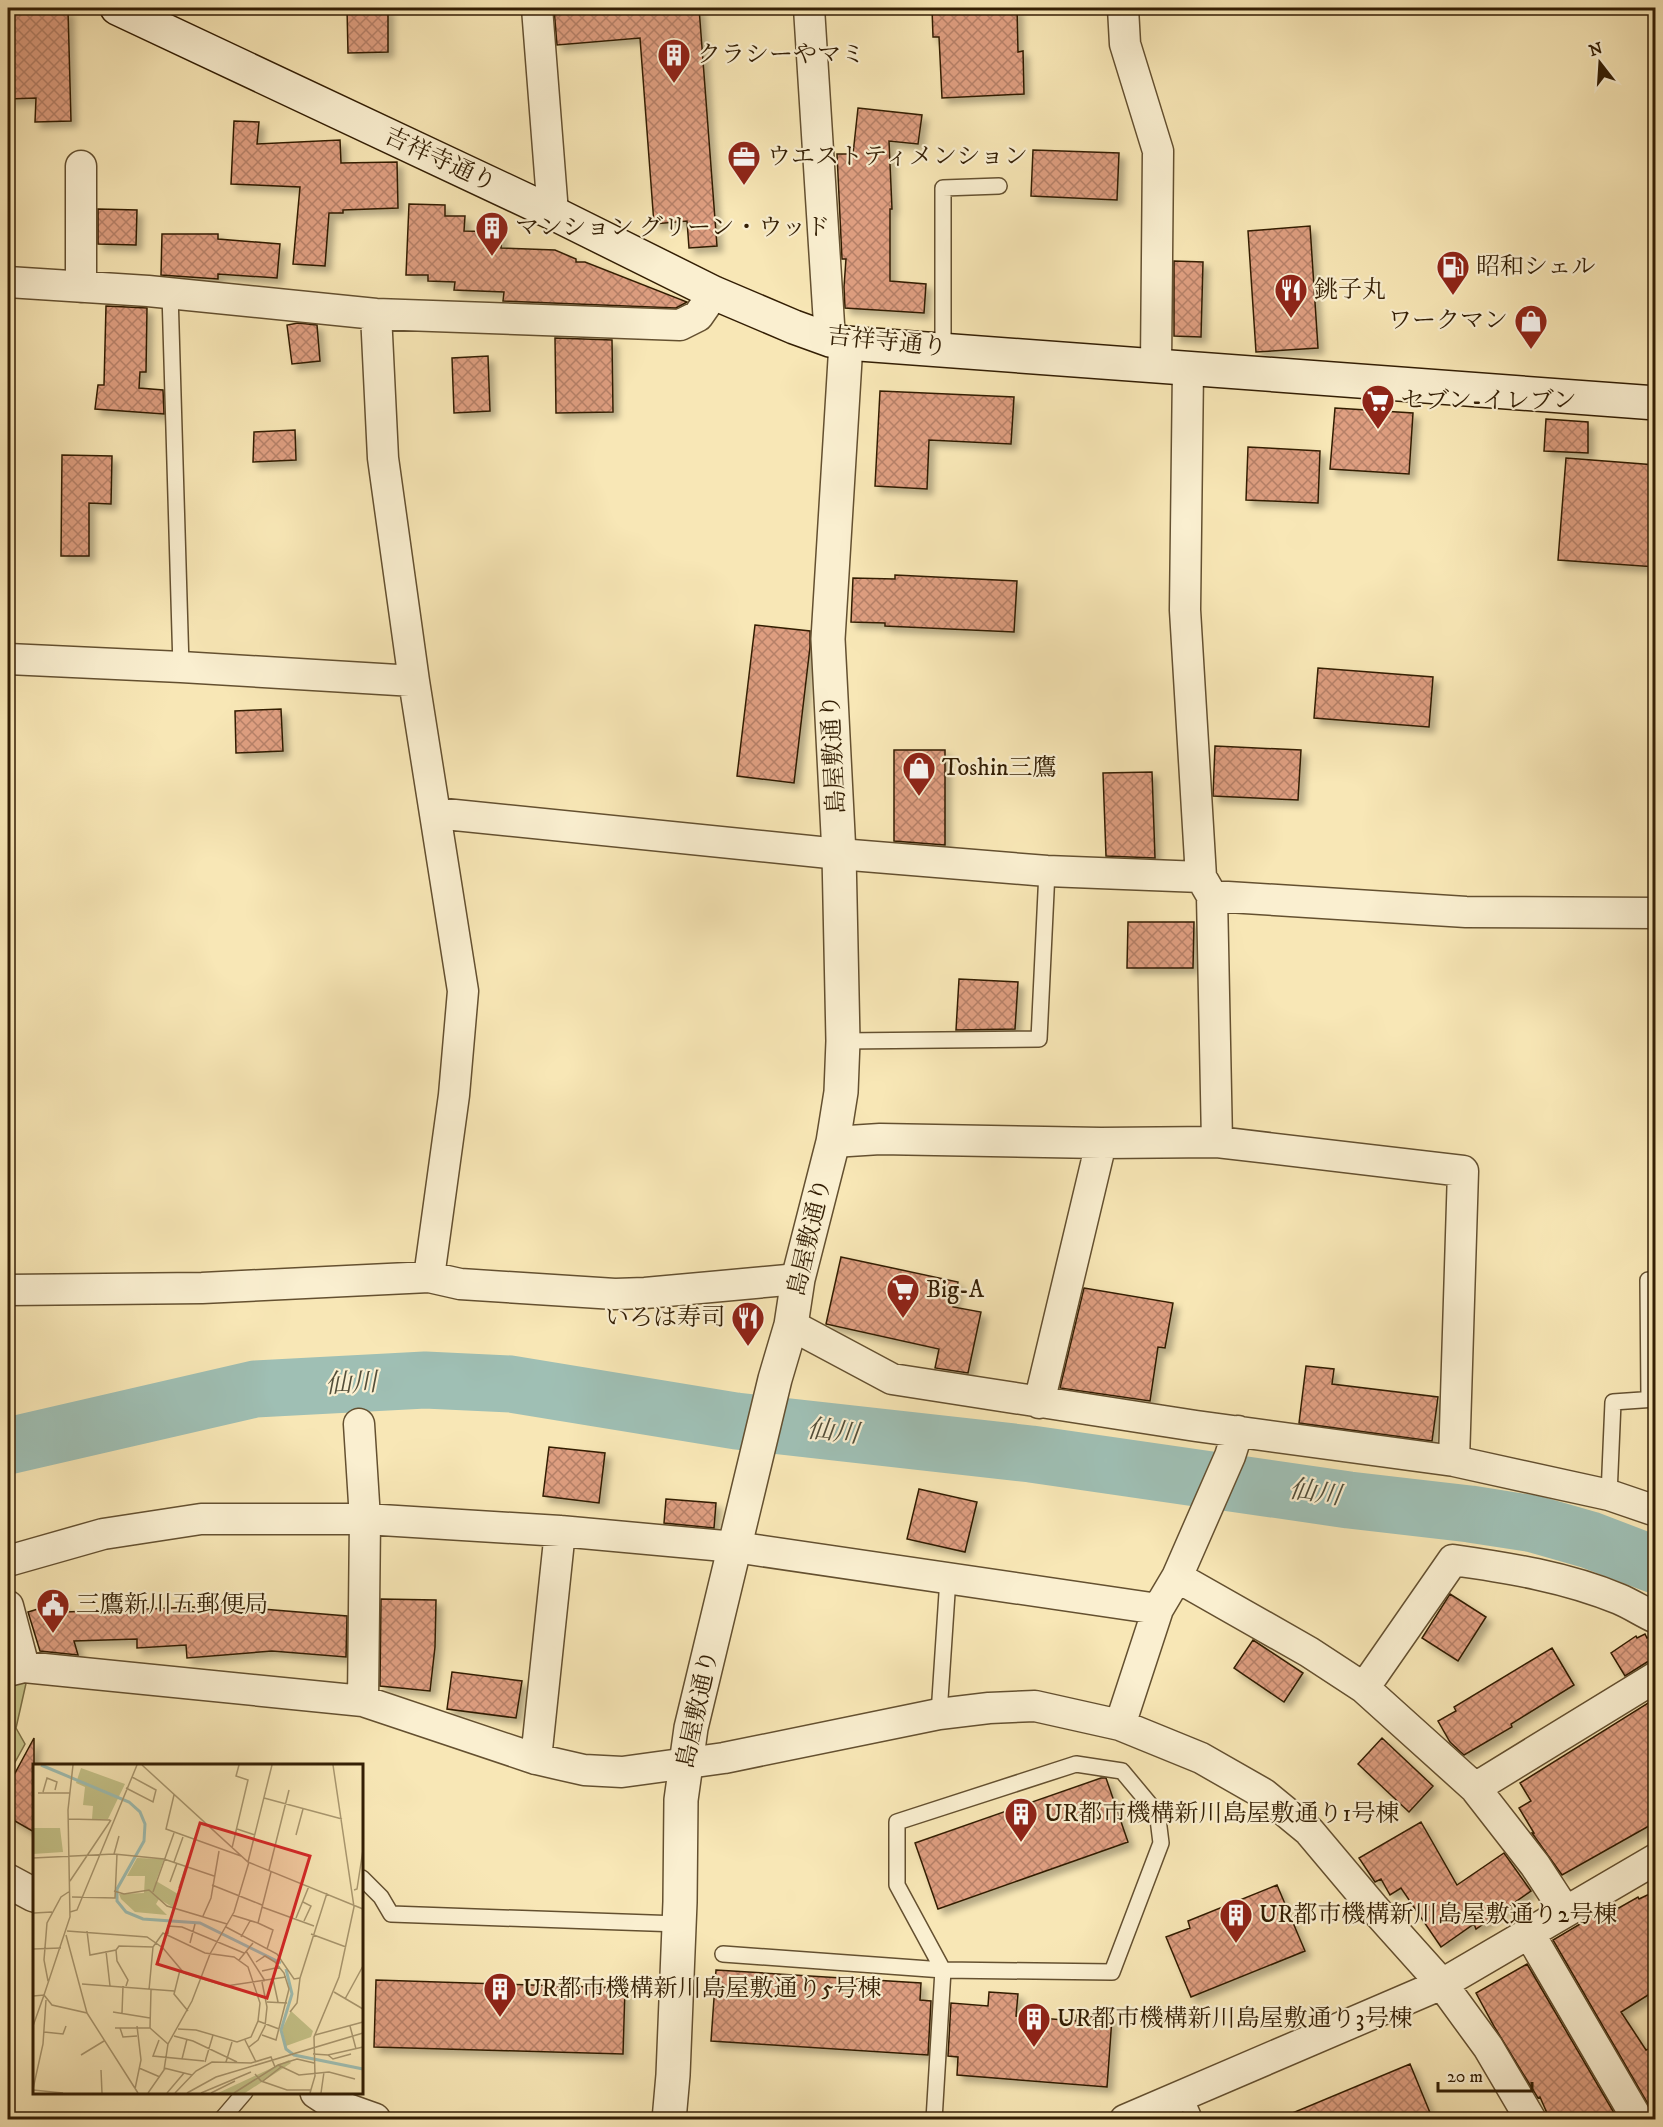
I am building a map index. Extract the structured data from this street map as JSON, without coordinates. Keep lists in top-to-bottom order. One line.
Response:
{"streets":{"street":["吉祥寺通り","島屋敷通り"]},"crossings":[["吉祥寺通り","島屋敷通り"]],"water":["仙川"],"places":{"building":["クラシーやマミ","マンション グリーン・ウッド","UR都市機構新川島屋敷通り1号棟","UR都市機構新川島屋敷通り2号棟","UR都市機構新川島屋敷通り5号棟","UR都市機構新川島屋敷通り3号棟"],"office":["ウエストティメンション"],"fuel station":["昭和シェル"],"restaurant":["銚子丸","いろは寿司"],"shop":["ワークマン","Toshin三鷹"],"supermarket":["セブン-イレブン","Big-A"],"public building":["三鷹新川五郵便局"]},"scale_bar":"20 m","north":"top"}
